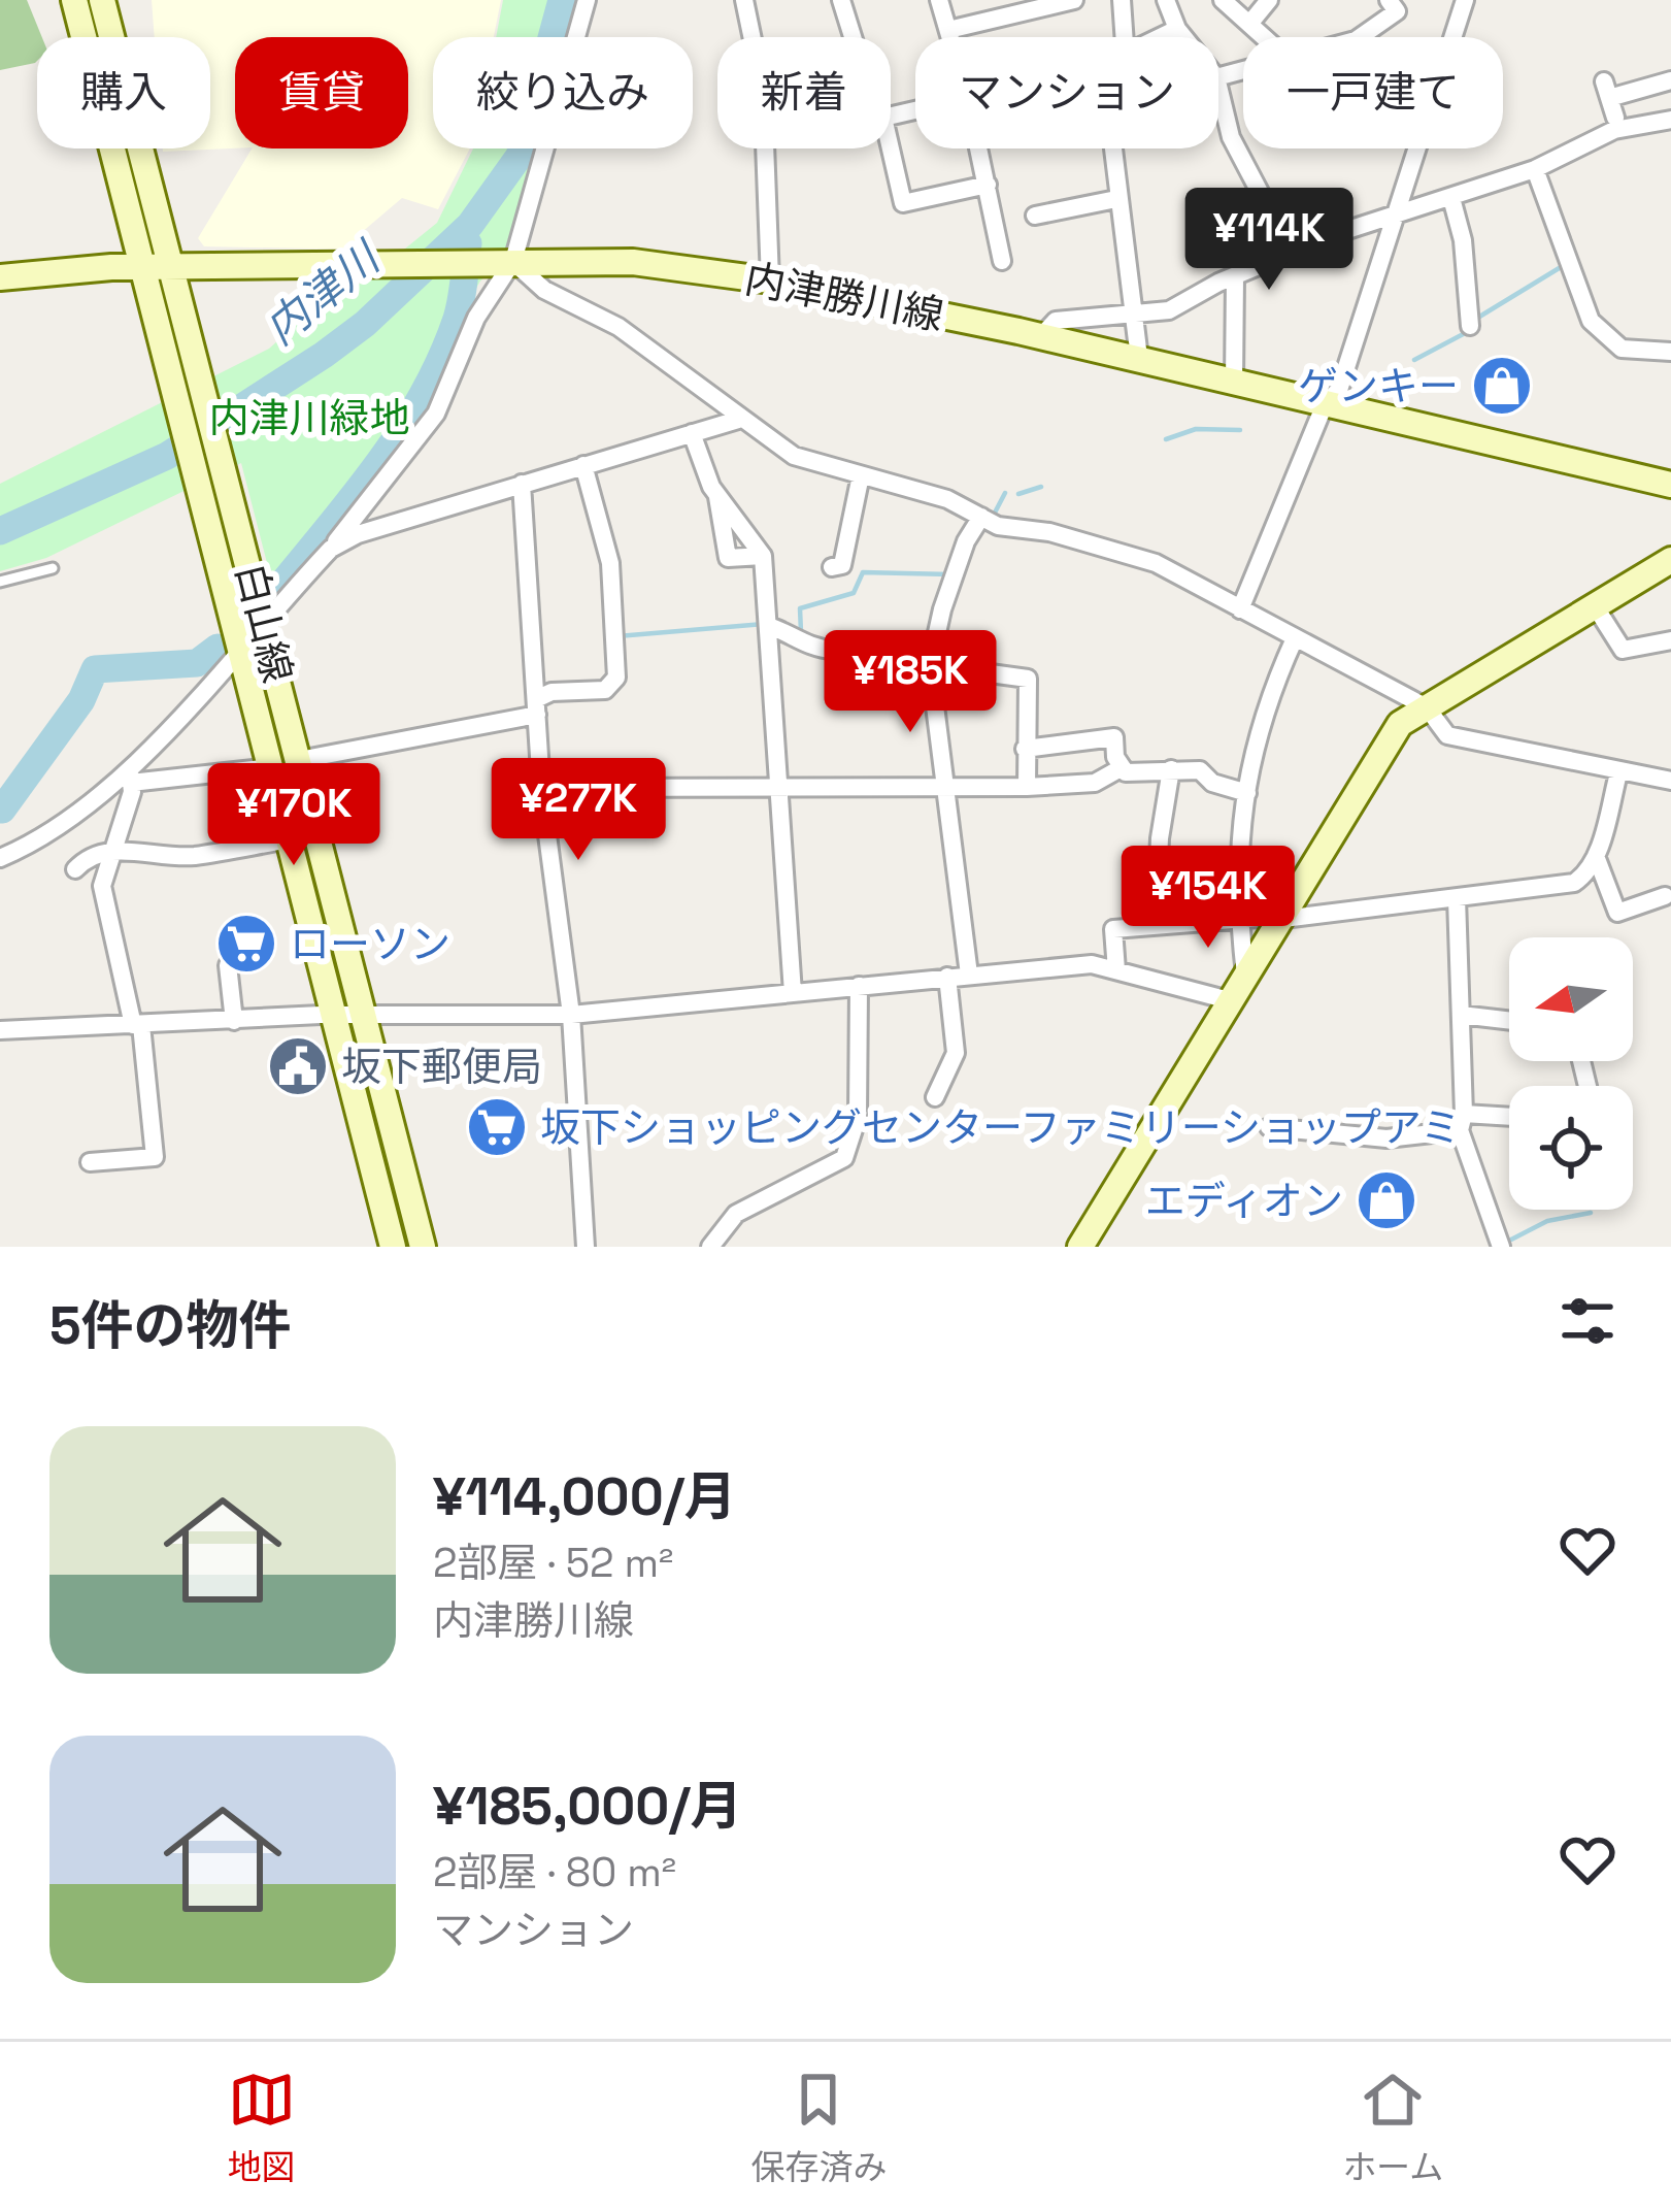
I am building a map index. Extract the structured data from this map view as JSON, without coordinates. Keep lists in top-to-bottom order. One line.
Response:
{"streets":{"street":["内津勝川線","白山線"]},"crossings":[["内津勝川線","白山線"]],"water":["内津川"],"parks":["内津川緑地"],"places":{"shop":["ゲンキー","エディオン"],"supermarket":["ローソン","坂下ショッピングセンターファミリーショップアミ"],"public building":["坂下郵便局"]},"north":"left","page":{"chip":["購入","賃貸","絞り込み","新着","マンション","一戸建て"],"price":["¥114K","¥185K","¥277K","¥170K","¥154K"],"heading":"5件の物件","list":[{"name":"¥114,000/月","note":"2部屋 · 52 m² · 内津勝川線"},{"name":"¥185,000/月","note":"2部屋 · 80 m² · マンション"}],"tabs":["地図","保存済み","ホーム"]}}
